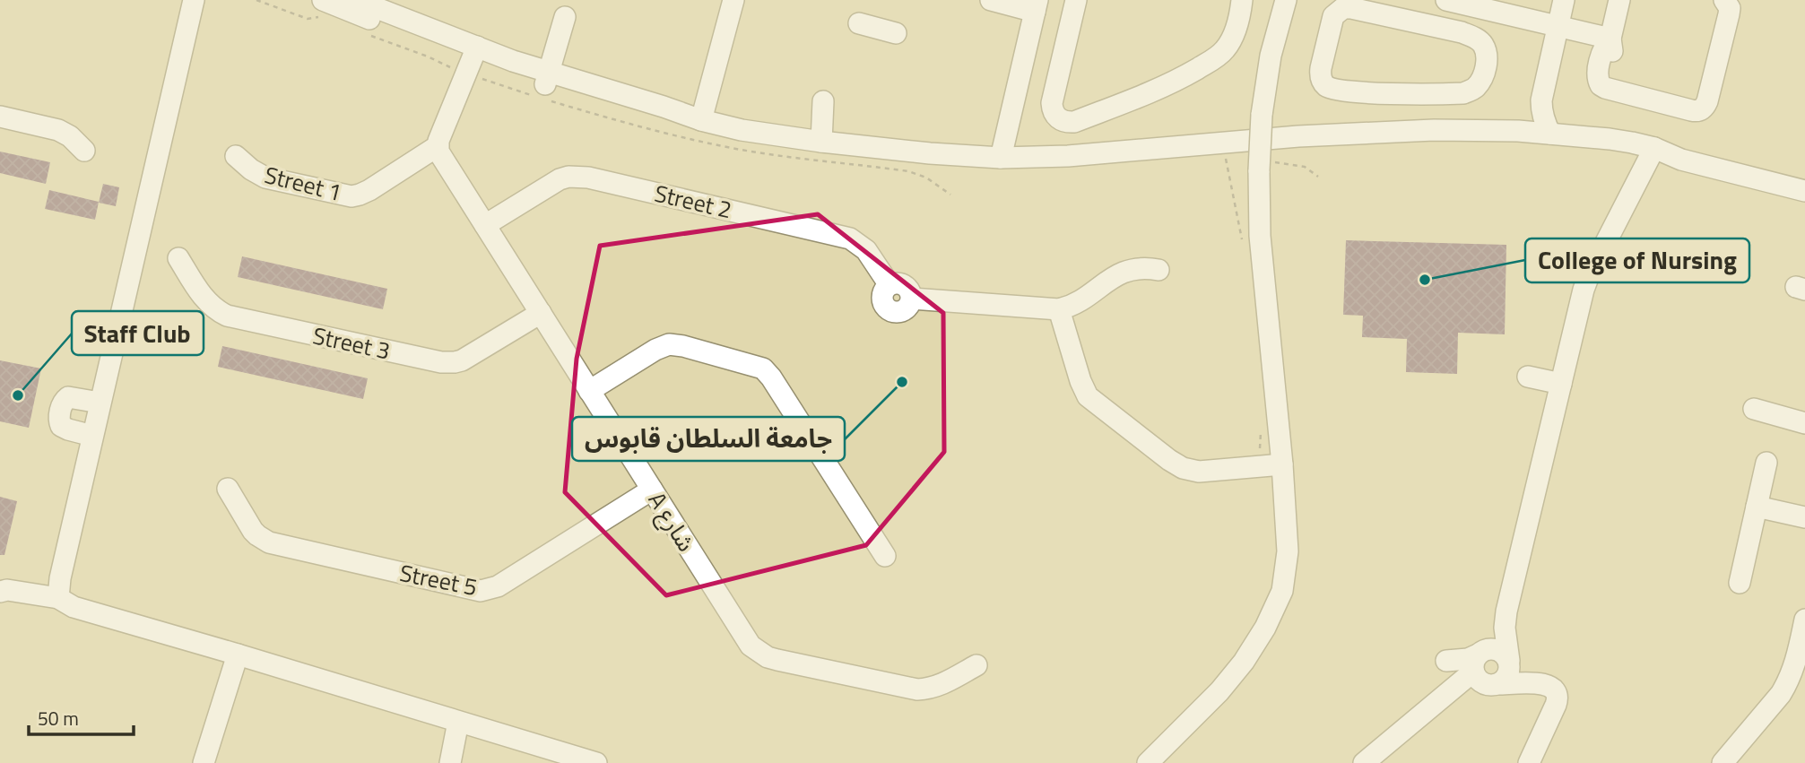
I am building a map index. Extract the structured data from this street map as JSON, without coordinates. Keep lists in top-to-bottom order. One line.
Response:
{"streets":{"lane":["Street 1","Street 2","Street 3","A شارع","Street 5"]},"crossings":[["Street 1","A شارع"],["Street 2","A شارع"],["Street 3","A شارع"],["A شارع","Street 5"]],"places":["College of Nursing","جامعة السلطان قابوس","Staff Club"],"scale_bar":"50 m"}
